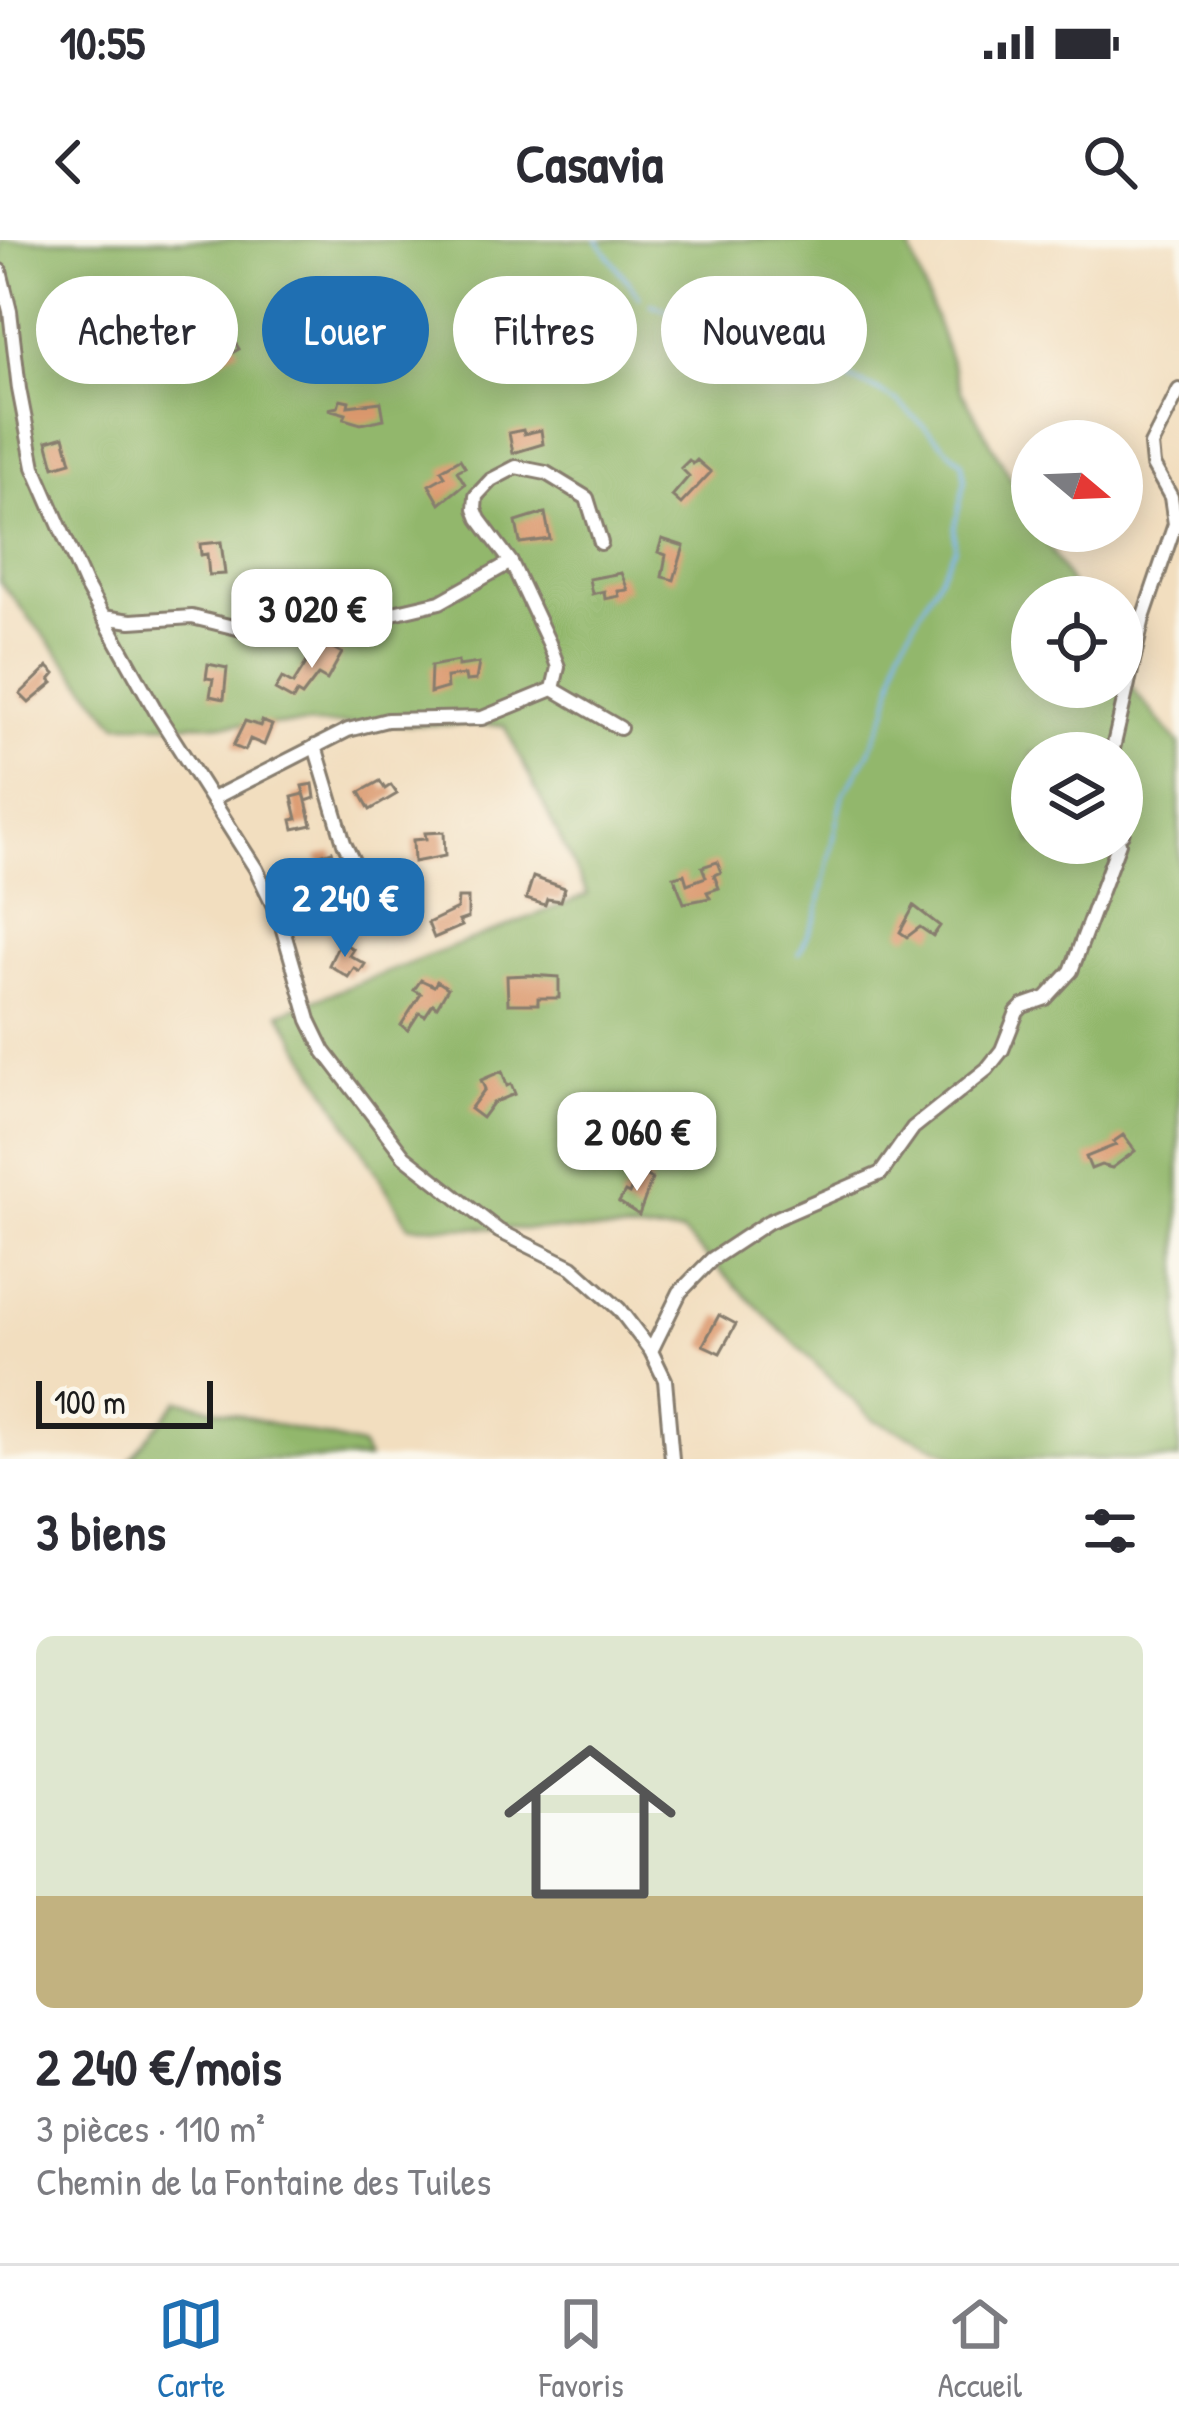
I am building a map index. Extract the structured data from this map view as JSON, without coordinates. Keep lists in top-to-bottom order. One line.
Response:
{"scale_bar":"100 m","north":"right","page":{"status":"10:55","header":"Casavia","chip":["Acheter","Louer","Filtres","Nouveau"],"price":["3 020 €","2 240 €","2 060 €"],"scale":"100 m","heading":"3 biens","list":[{"name":"2 240 €/mois","note":"3 pièces · 110 m² · Chemin de la Fontaine des Tuiles"}],"tabs":["Carte","Favoris","Accueil"]}}
